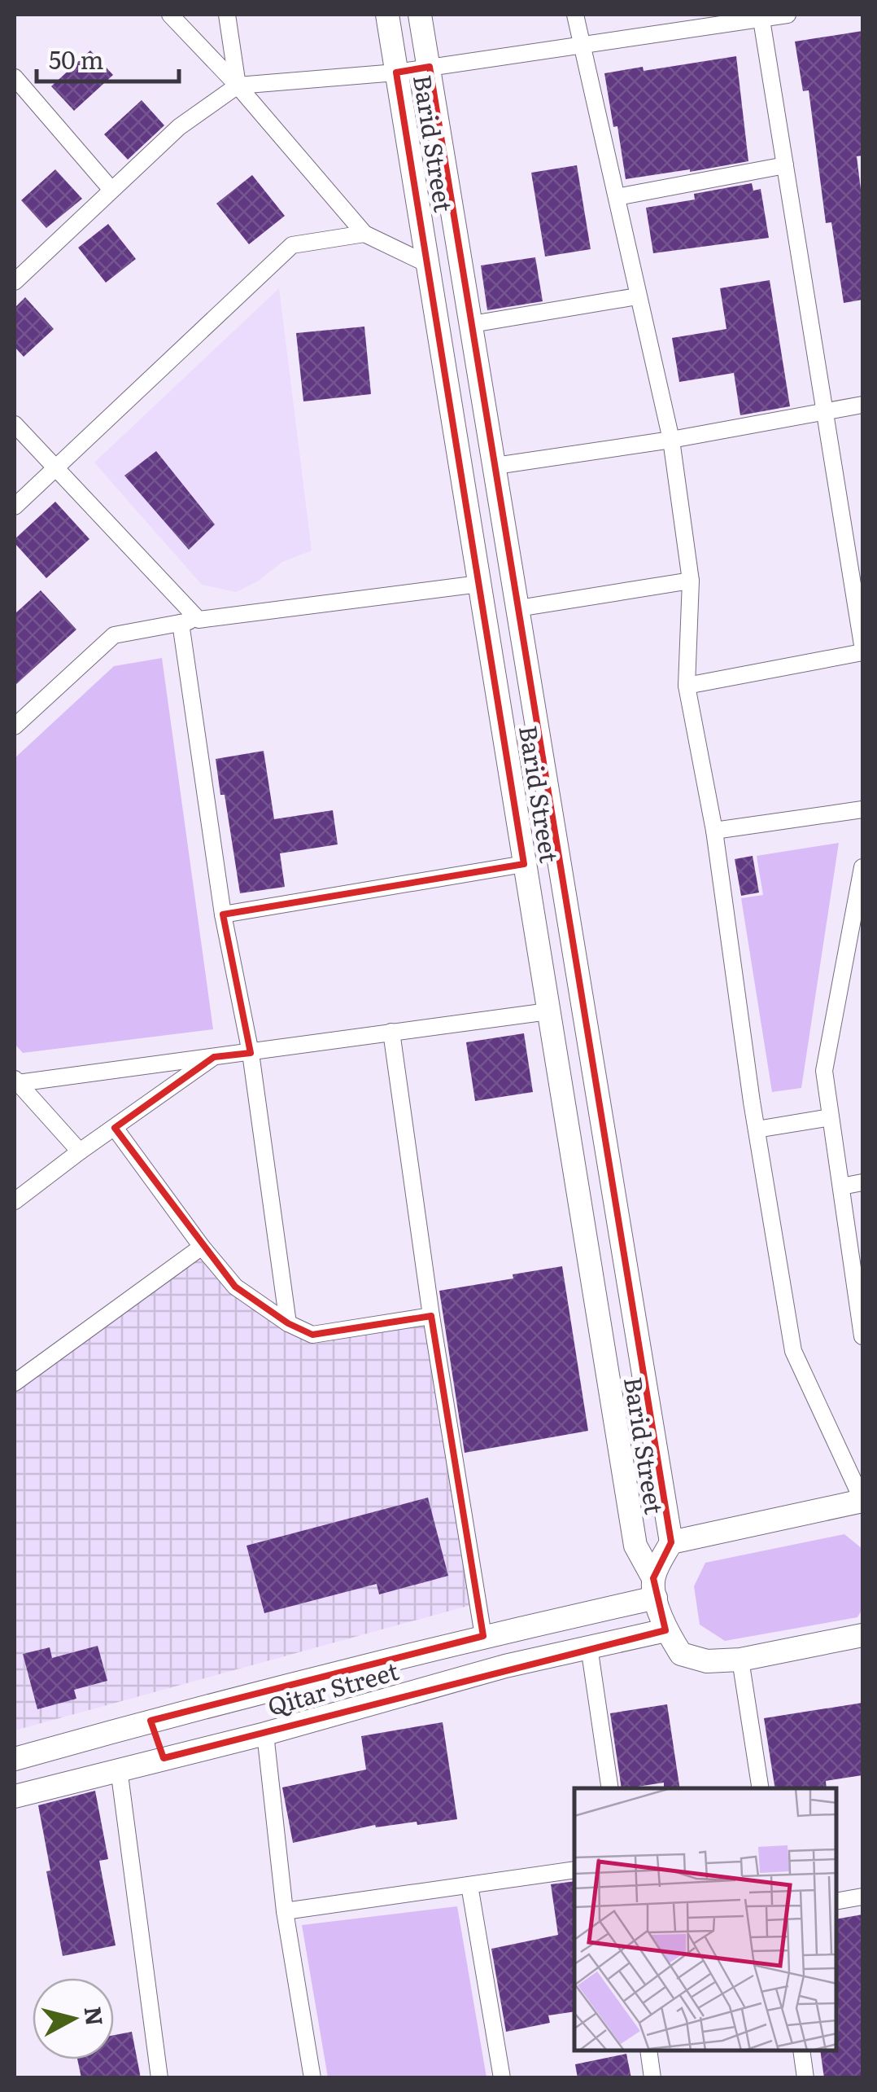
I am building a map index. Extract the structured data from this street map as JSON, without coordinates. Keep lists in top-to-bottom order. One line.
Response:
{"streets":{"main road":["Barid Street","Qitar Street"]},"crossings":[["Barid Street","Qitar Street"]],"scale_bar":"50 m","north":"right"}
